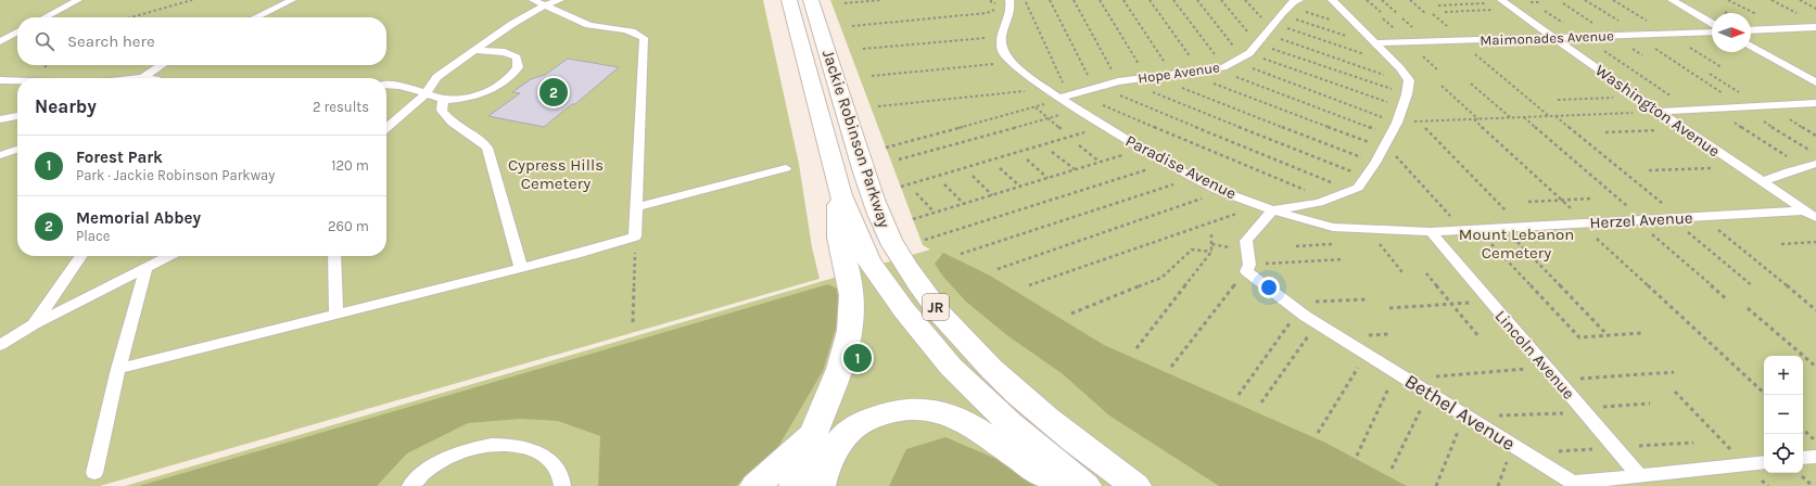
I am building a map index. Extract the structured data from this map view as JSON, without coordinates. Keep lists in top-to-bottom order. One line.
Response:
{"streets":{"highway":["Jackie Robinson Parkway","JR"],"lane":["Maimonades Avenue","Hope Avenue","Washington Avenue","Paradise Avenue","Herzel Avenue","Lincoln Avenue","Bethel Avenue"]},"crossings":[["Maimonades Avenue","Washington Avenue"],["Hope Avenue","Paradise Avenue"],["Washington Avenue","Herzel Avenue"],["Paradise Avenue","Herzel Avenue"],["Herzel Avenue","Lincoln Avenue"],["Lincoln Avenue","Bethel Avenue"]],"parks":["Cypress Hills Cemetery","Mount Lebanon Cemetery"],"north":"right","page":{"search":"Search here","pins":["2","1"],"heading":["Nearby","2 results"],"list":[{"mark":"1","name":"Forest Park","note":"Park · Jackie Robinson Parkway","value":"120 m"},{"mark":"2","name":"Memorial Abbey","note":"Place","value":"260 m"}],"map_buttons":["+","−"]}}
